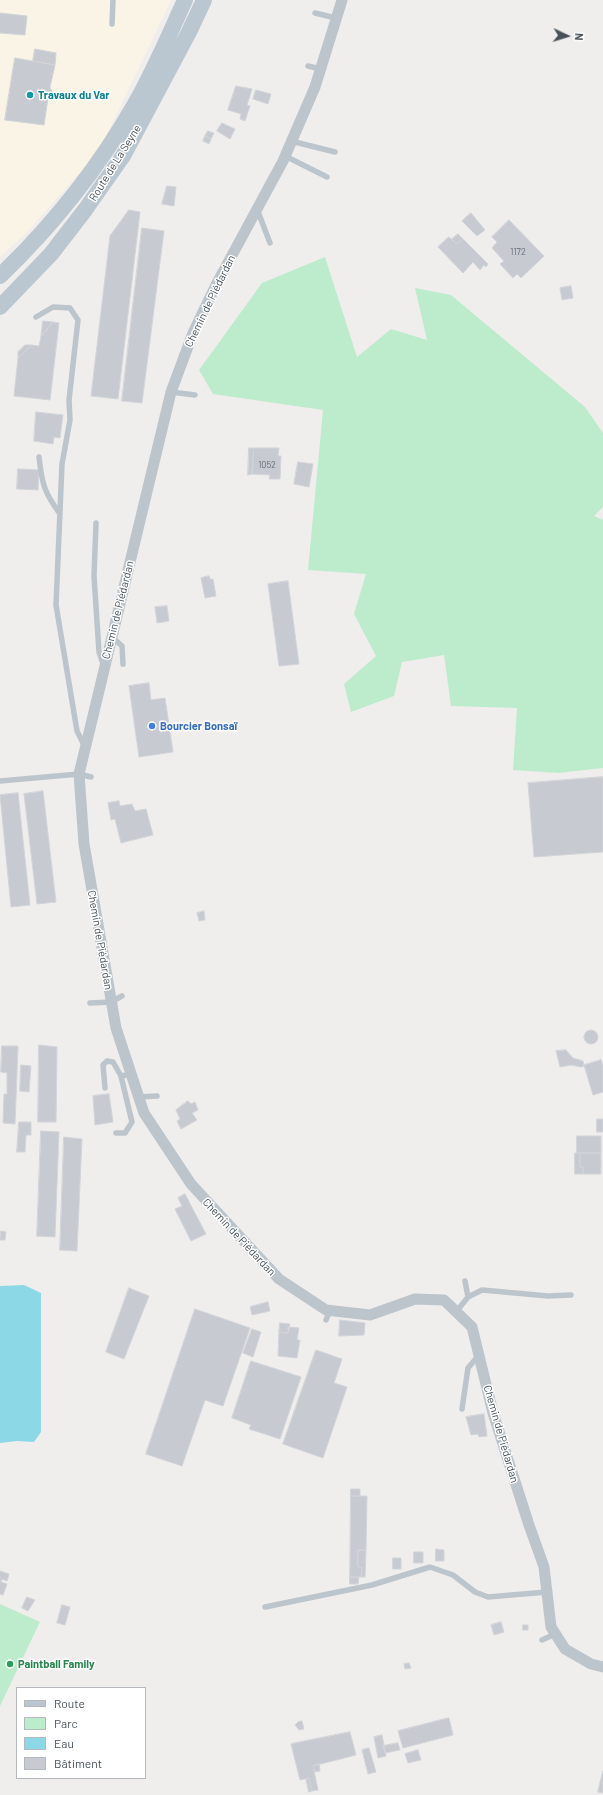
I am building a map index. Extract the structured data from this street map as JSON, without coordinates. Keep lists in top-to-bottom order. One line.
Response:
{"streets":{"main road":["Route de La Seyne"],"street":["Chemin de Piédardan"]},"places":["Travaux du Var","Bourcier Bonsaï","Paintball Family"],"house_numbers":["1172","1052"],"legend":["Route","Parc","Eau","Bâtiment"],"north":"right"}
